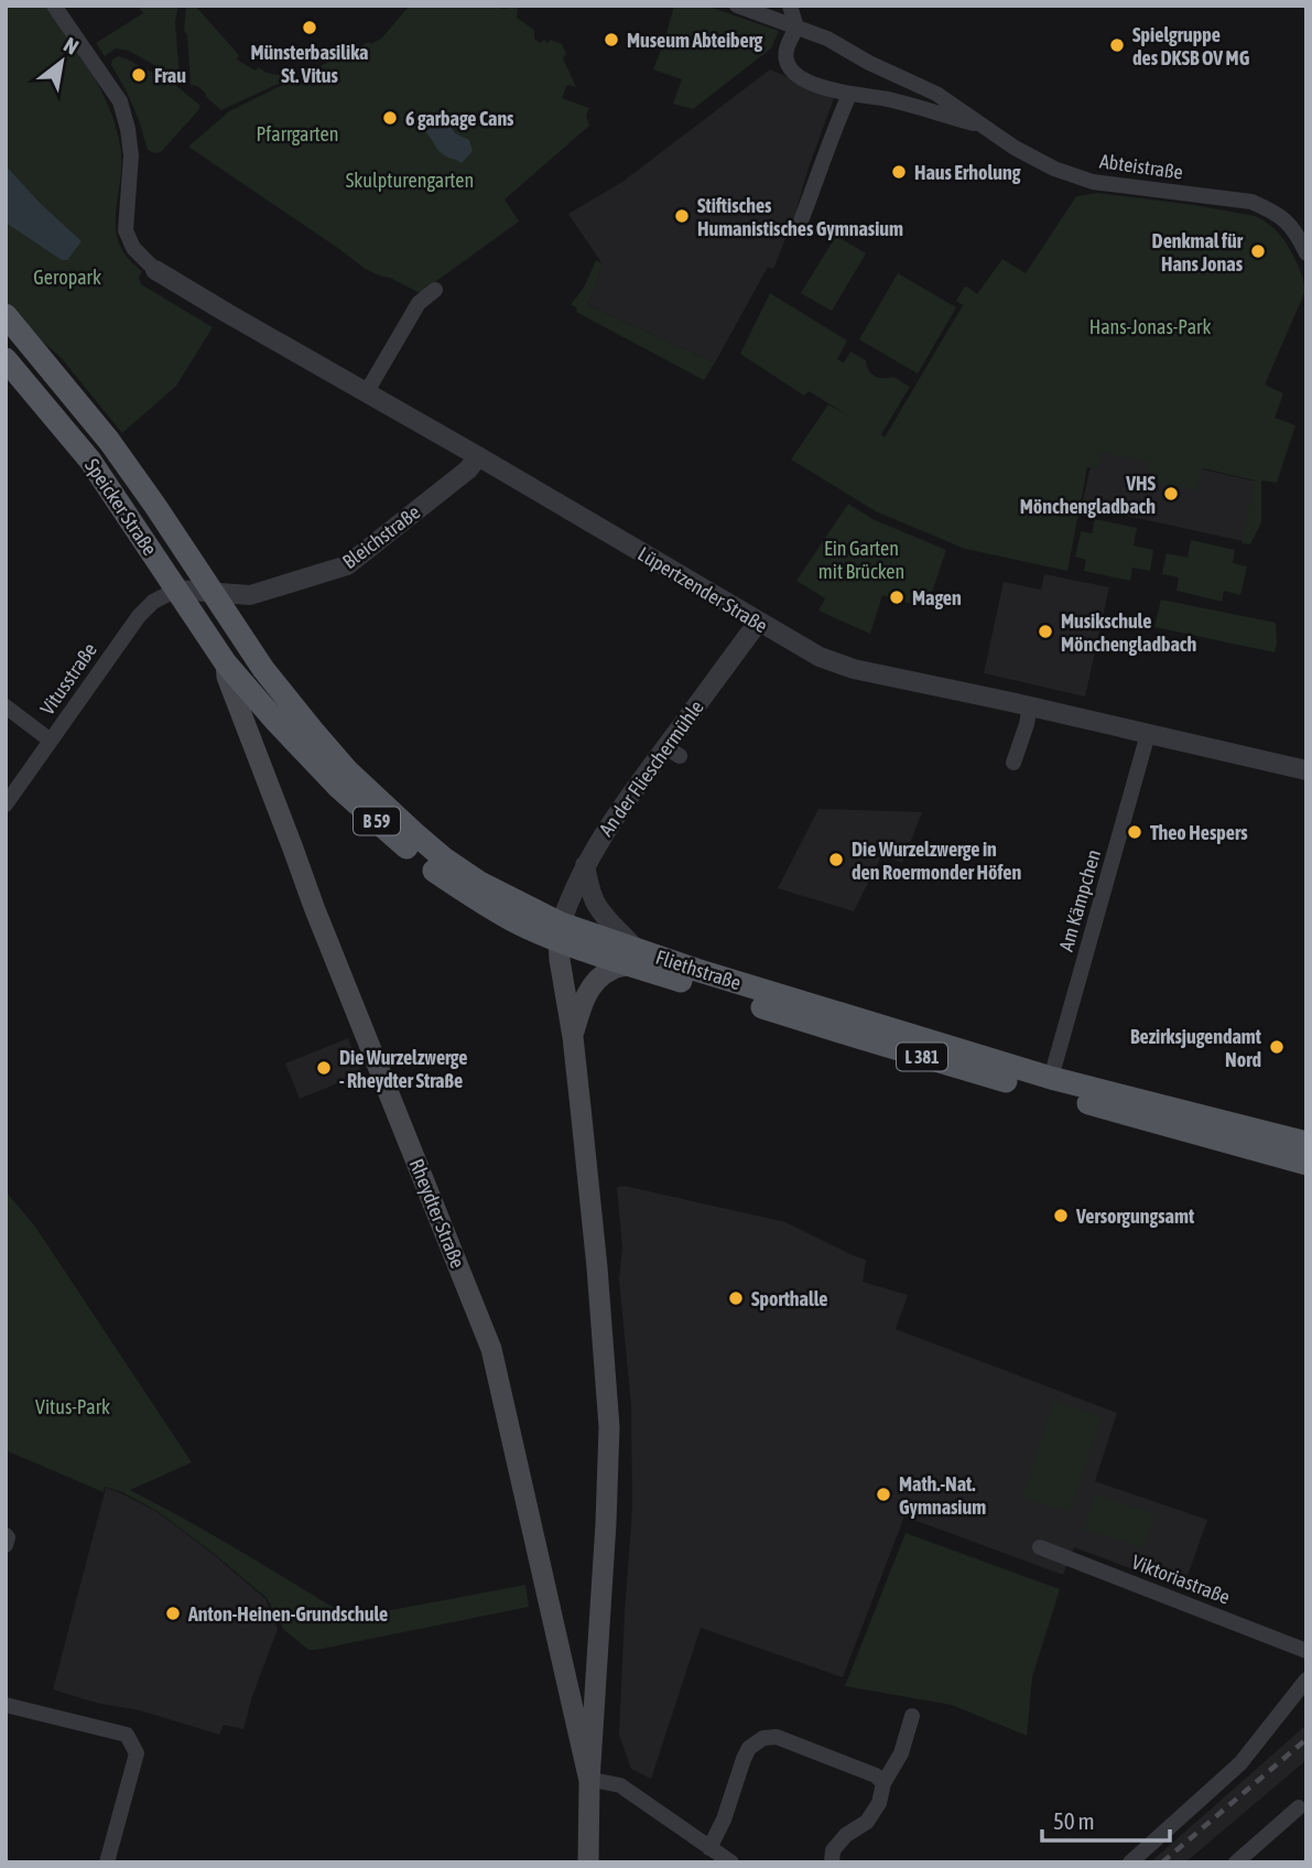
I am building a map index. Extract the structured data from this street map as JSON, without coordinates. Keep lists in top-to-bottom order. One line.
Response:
{"streets":{"main road":["Speicker Straße","B 59","Fliethstraße","L 381","Rheydter Straße"],"street":["Abteistraße","Bleichstraße","Lüpertzender Straße","Vitusstraße","An der Flieschermühle","Am Kämpchen","Viktoriastraße"]},"crossings":[["Speicker Straße","Bleichstraße"],["Speicker Straße","Vitusstraße"],["Speicker Straße","Fliethstraße"],["Speicker Straße","Rheydter Straße"],["Bleichstraße","Lüpertzender Straße"],["Bleichstraße","Vitusstraße"],["Bleichstraße","Fliethstraße"],["Lüpertzender Straße","An der Flieschermühle"],["Lüpertzender Straße","Am Kämpchen"],["An der Flieschermühle","Fliethstraße"],["An der Flieschermühle","Rheydter Straße"],["B 59","Fliethstraße"],["B 59","Rheydter Straße"],["Am Kämpchen","Fliethstraße"],["Fliethstraße","Rheydter Straße"]],"parks":["Pfarrgarten","Skulpturengarten","Geropark","Hans-Jonas-Park","Ein Garten mit Brücken","Vitus-Park"],"places":["Münsterbasilika St. Vitus","Museum Abteiberg","Spielgruppe des DKSB OV MG","Frau","6 garbage Cans","Haus Erholung","Stiftisches Humanistisches Gymnasium","Denkmal für Hans Jonas","VHS Mönchengladbach","Magen","Musikschule Mönchengladbach","Theo Hespers","Die Wurzelzwerge in den Roermonder Höfen","Bezirksjugendamt Nord","Die Wurzelzwerge - Rheydter Straße","Versorgungsamt","Sporthalle","Math.-Nat. Gymnasium","Anton-Heinen-Grundschule"],"scale_bar":"50 m","north":"top right"}
